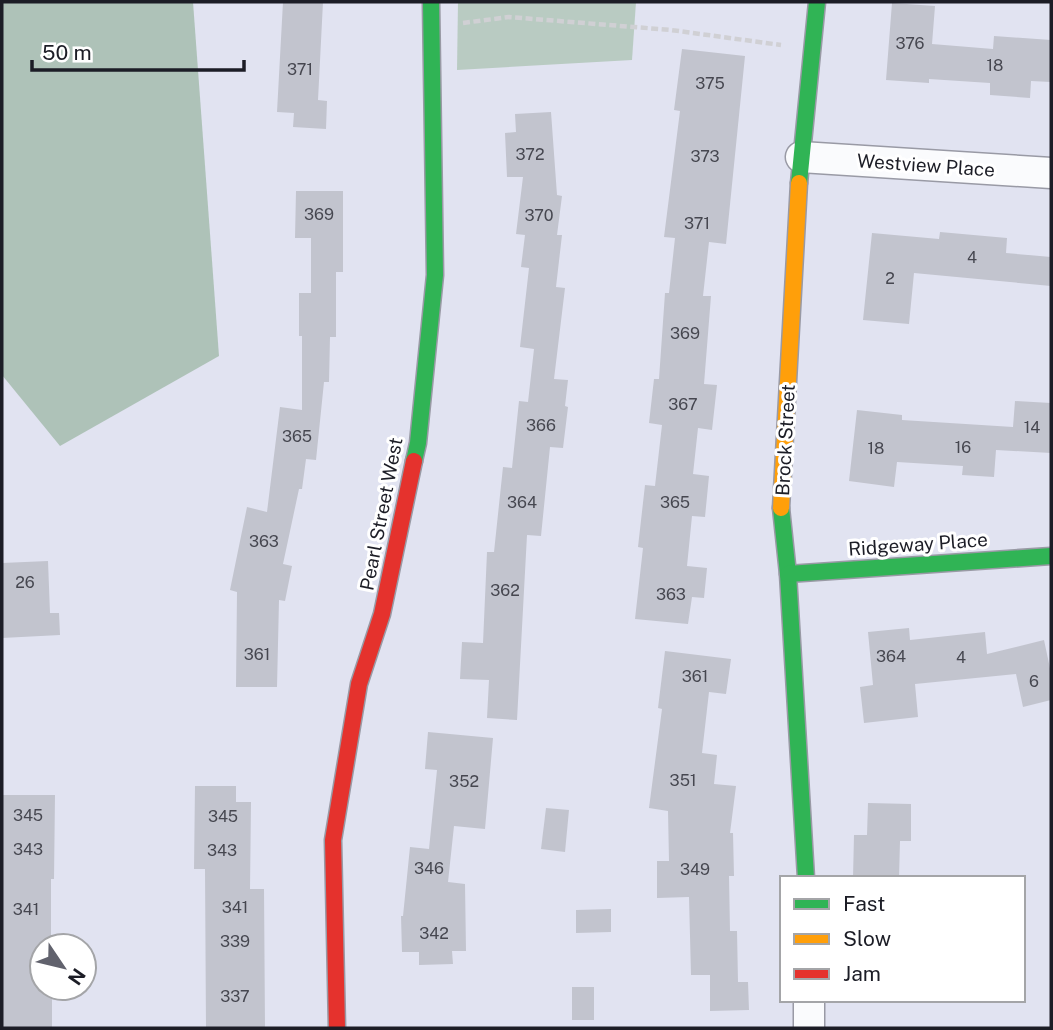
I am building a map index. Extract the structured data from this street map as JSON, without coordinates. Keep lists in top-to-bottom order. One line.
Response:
{"streets":{"street":["Westview Place","Brock Street","Pearl Street West","Ridgeway Place"]},"crossings":[["Westview Place","Brock Street"],["Brock Street","Ridgeway Place"]],"house_numbers":["376","18","371","375","372","373","369","370","371","4","2","369","367","366","14","365","16","18","364","365","363","26","362","363","361","364","4","361","6","351","352","345","345","343","343","346","349","341","341","342","339","337"],"legend":["Fast","Slow","Jam"],"scale_bar":"50 m","north":"bottom right"}
